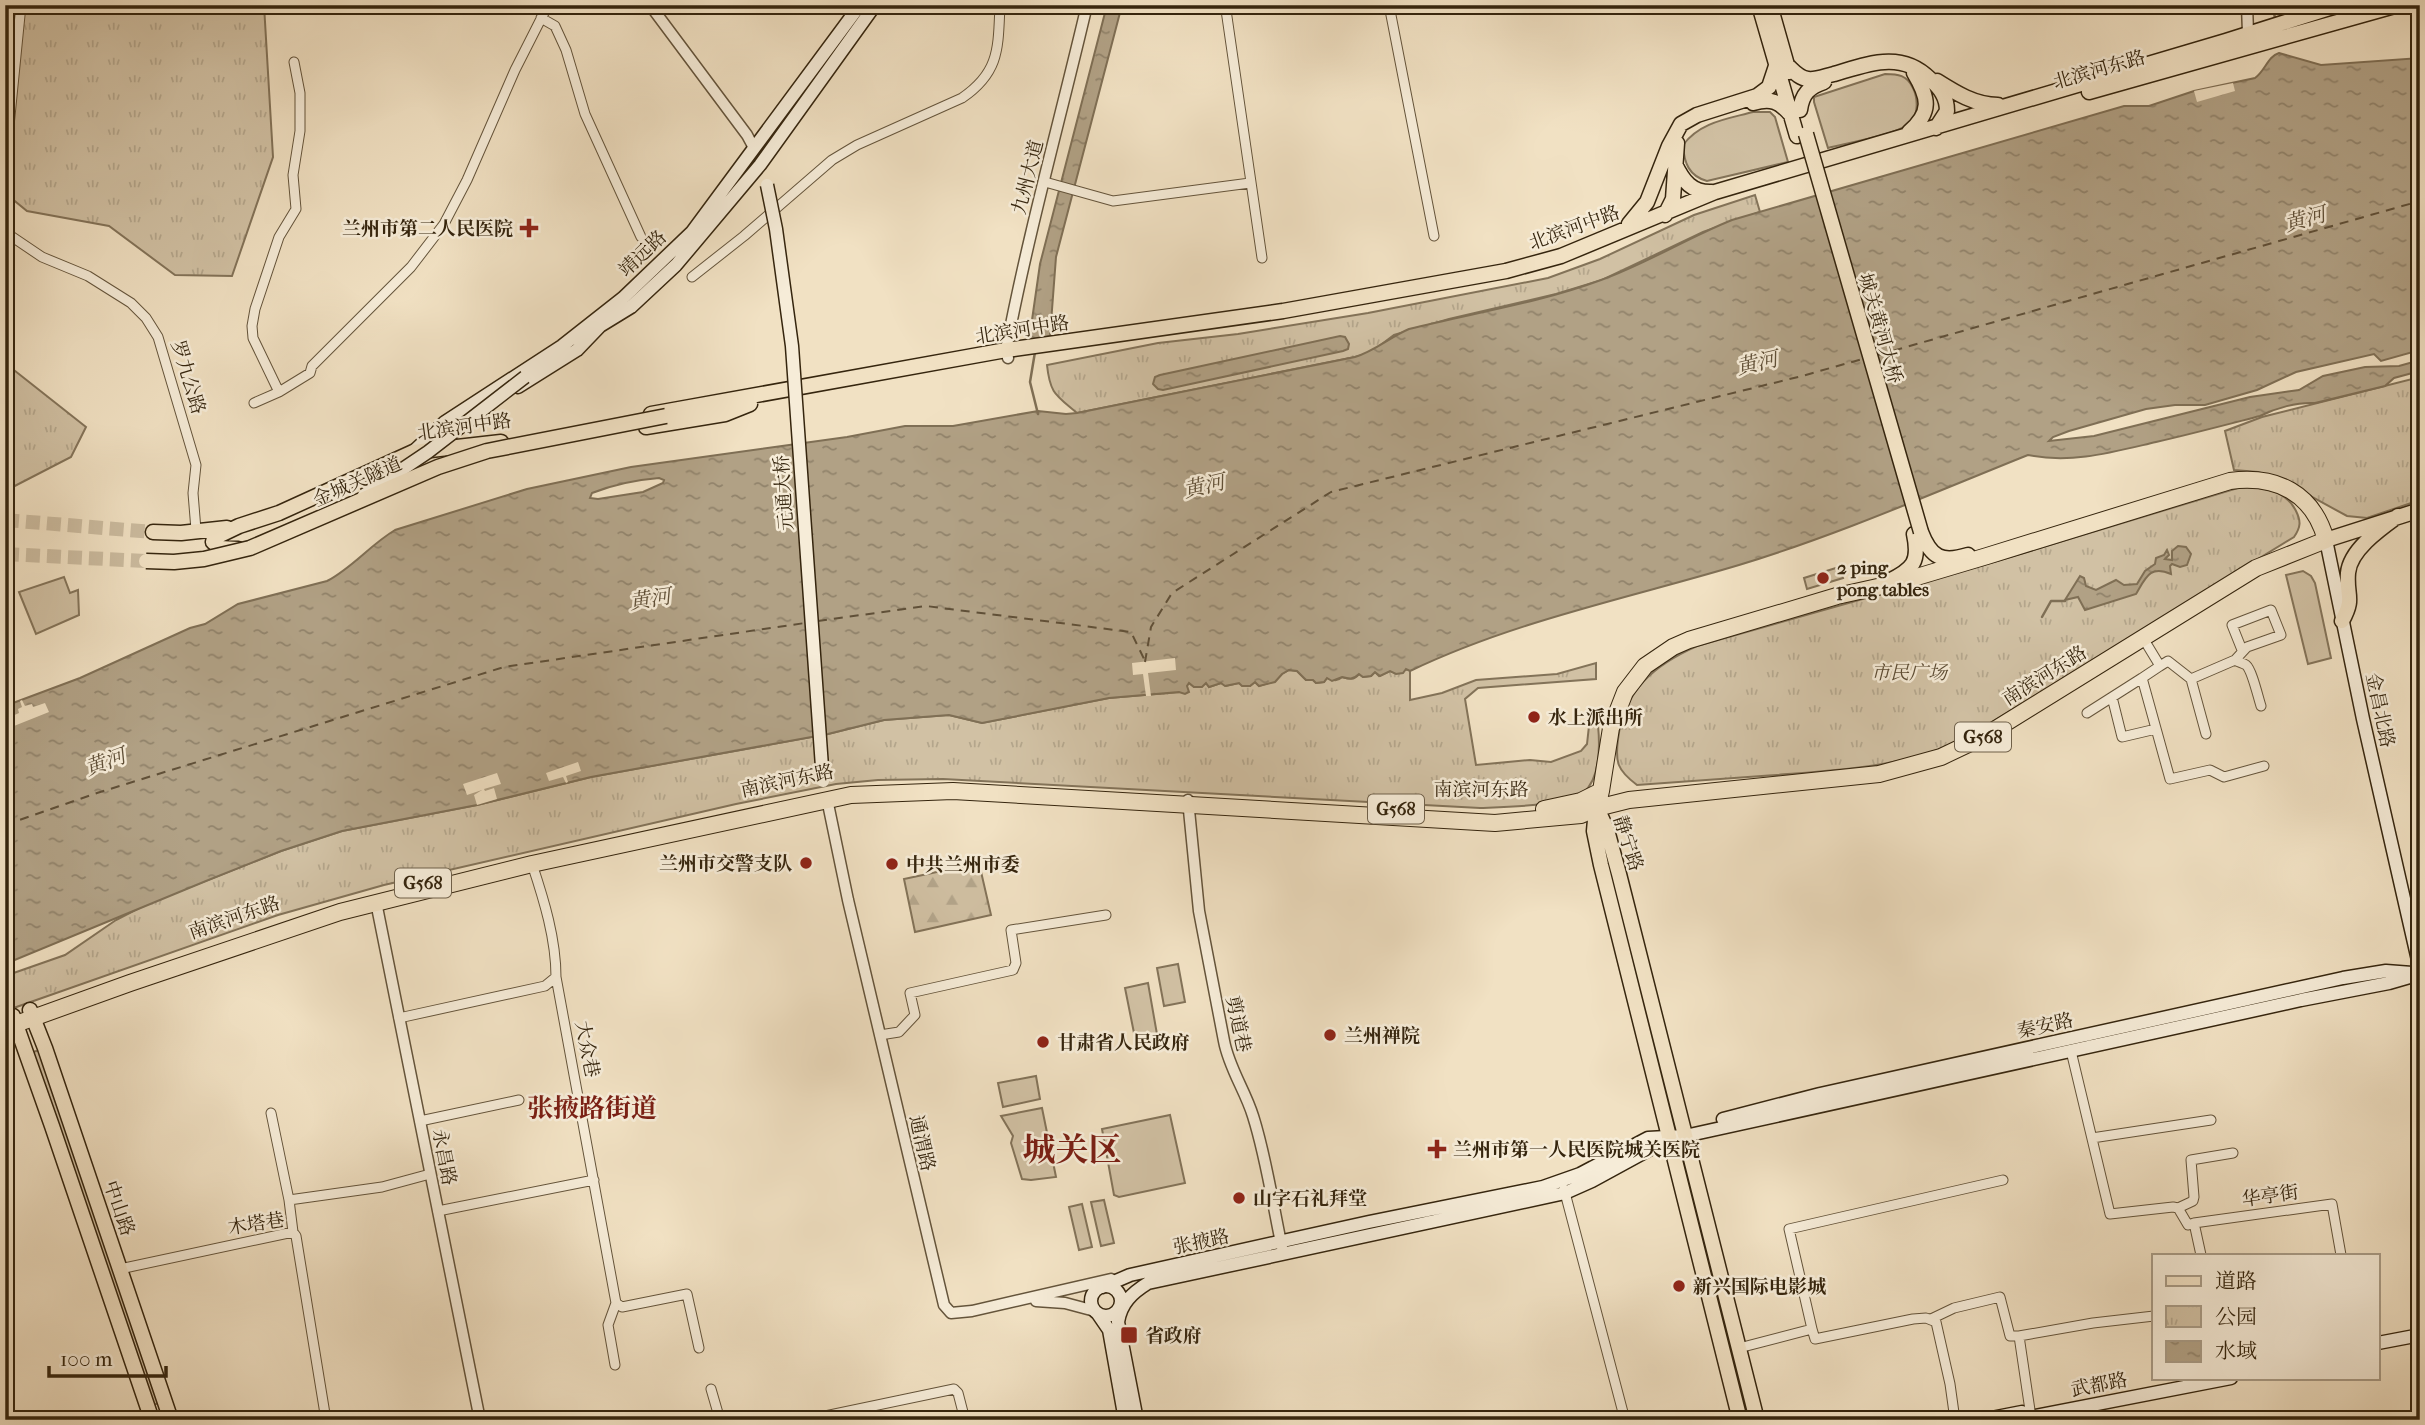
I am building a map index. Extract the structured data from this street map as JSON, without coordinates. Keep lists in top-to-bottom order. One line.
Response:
{"streets":{"highway":["南滨河东路","G568"],"main road":["北滨河东路","北滨河中路","靖远路","城关黄河大桥","金城关隧道","元通大桥","金昌北路","静宁路","秦安路","中山路","张掖路","武都路"],"street":["九州大道","罗九公路","剪道巷","大众巷","通渭路","永昌路","华亭街","木塔巷"]},"crossings":[["北滨河东路","北滨河中路"],["九州大道","北滨河中路"],["北滨河中路","靖远路"],["北滨河中路","金城关隧道"],["靖远路","元通大桥"],["元通大桥","南滨河东路"],["元通大桥","通渭路"],["南滨河东路","金昌北路"],["南滨河东路","静宁路"],["南滨河东路","剪道巷"],["南滨河东路","大众巷"],["南滨河东路","通渭路"],["南滨河东路","永昌路"],["南滨河东路","中山路"],["金昌北路","秦安路"],["静宁路","秦安路"],["剪道巷","秦安路"],["剪道巷","张掖路"],["秦安路","张掖路"],["通渭路","张掖路"],["中山路","木塔巷"]],"districts":["张掖路街道","城关区"],"water":["黄河"],"parks":["市民广场"],"places":{"health":["兰州市第二人民医院","兰州市第一人民医院城关医院"],"other":["2 ping pong tables","水上派出所","兰州市交警支队","中共兰州市委","兰州禅院","甘肃省人民政府","山字石礼拜堂","新兴国际电影城"],"transit":["省政府"]},"legend":["道路","公园","水域"],"scale_bar":"100 m"}
